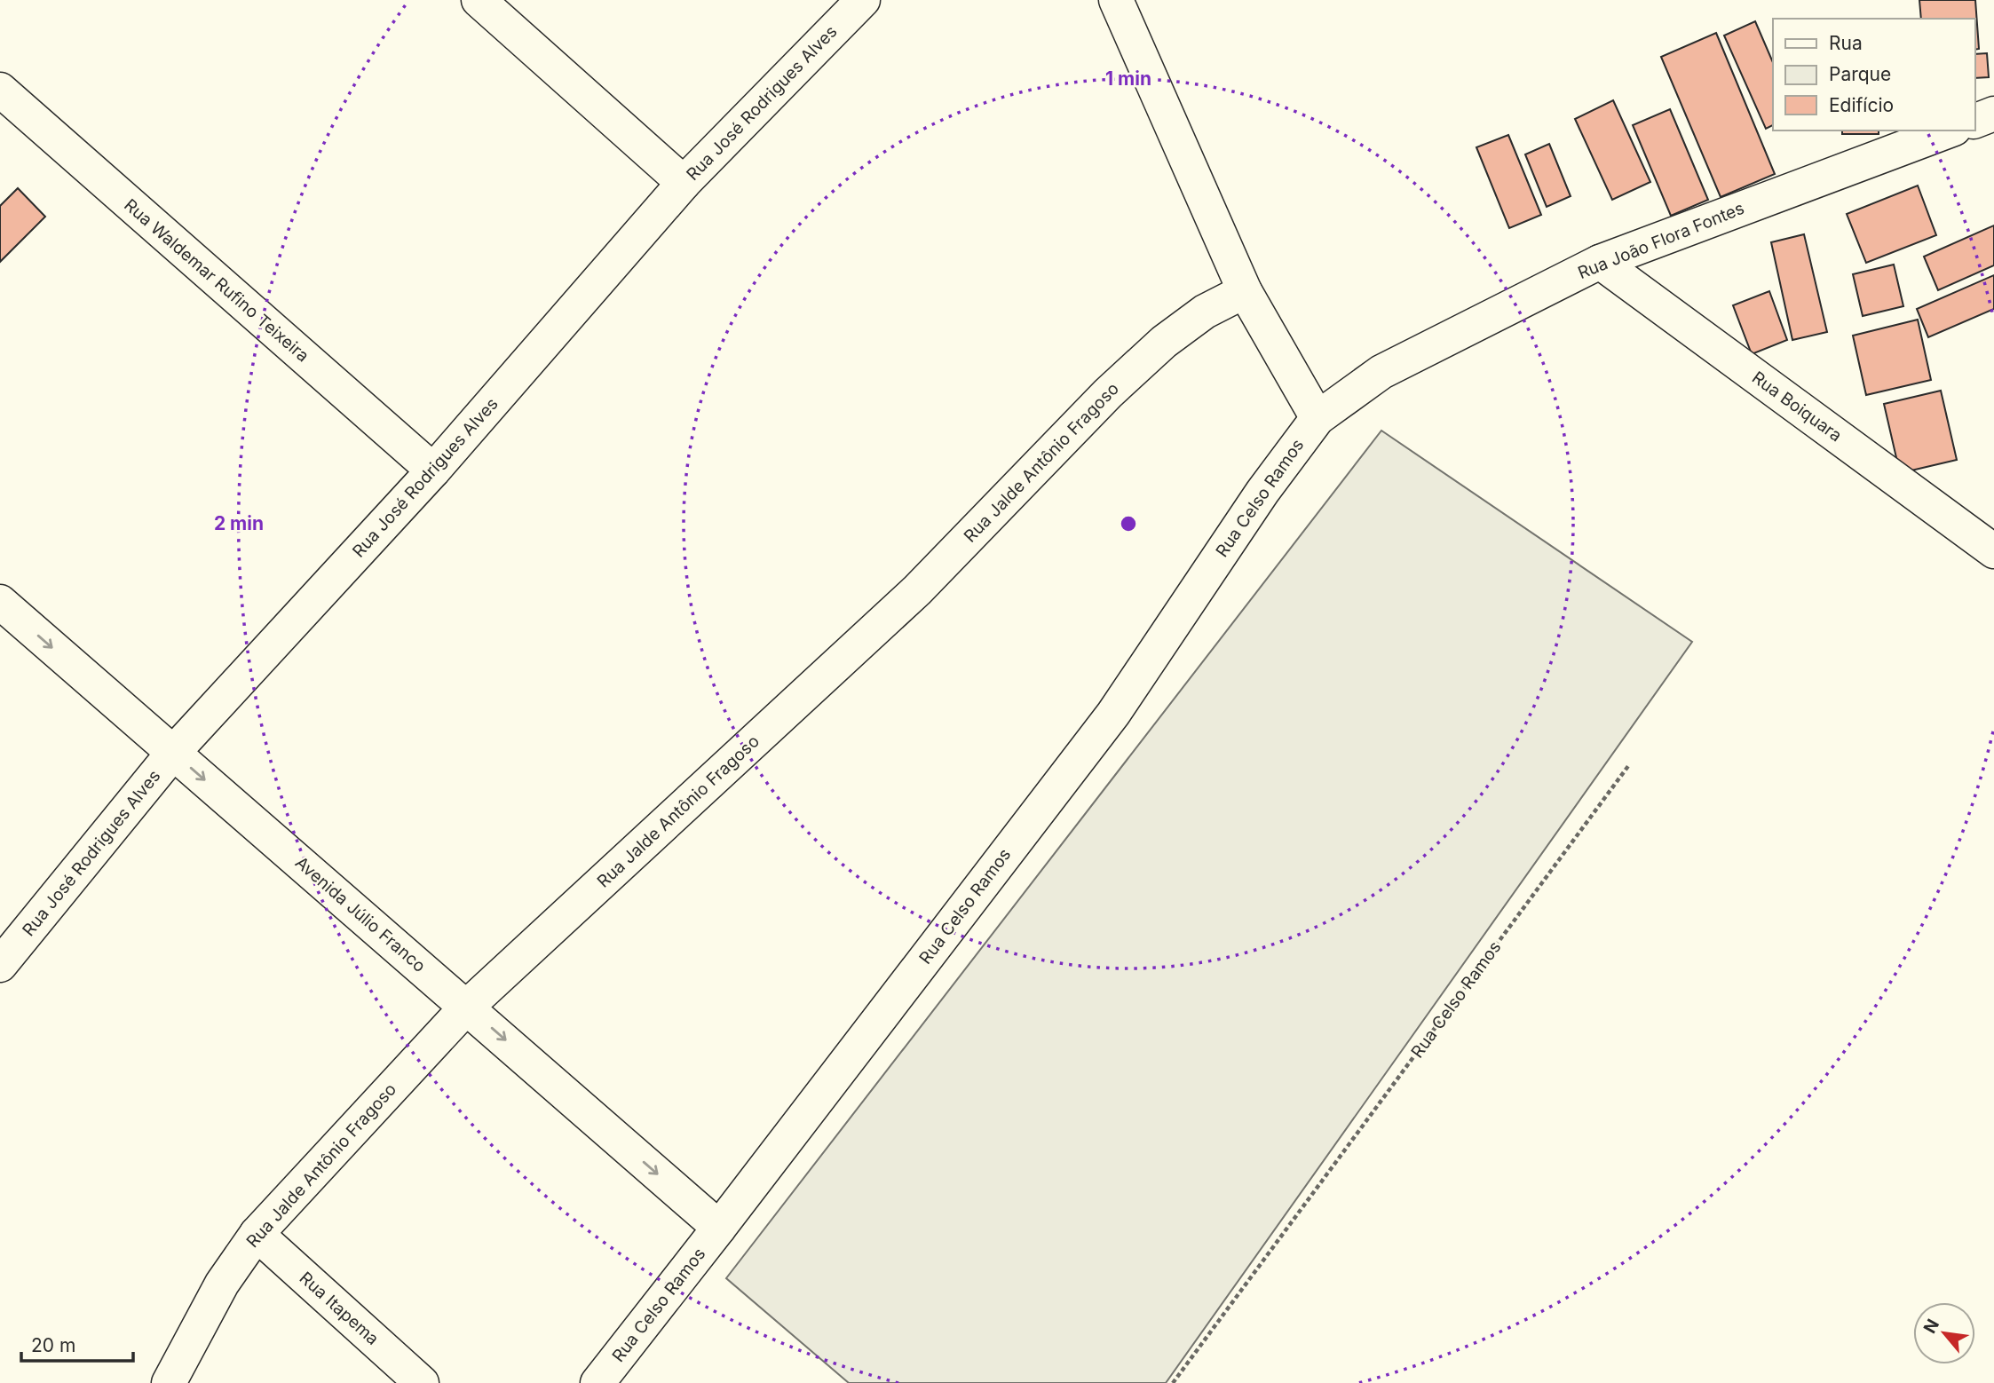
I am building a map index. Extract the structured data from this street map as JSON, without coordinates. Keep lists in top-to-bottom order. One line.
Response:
{"streets":{"street":["Rua José Rodrigues Alves","Rua João Flora Fontes","Rua Waldemar Rufino Teixeira","Rua Boiquara","Rua Jalde Antônio Fragoso","Rua Celso Ramos","Avenida Júlio Franco","Rua Itapema"]},"crossings":[["Rua José Rodrigues Alves","Rua Waldemar Rufino Teixeira"],["Rua José Rodrigues Alves","Avenida Júlio Franco"],["Rua João Flora Fontes","Rua Boiquara"],["Rua João Flora Fontes","Rua Celso Ramos"],["Rua Jalde Antônio Fragoso","Avenida Júlio Franco"],["Rua Jalde Antônio Fragoso","Rua Itapema"],["Rua Celso Ramos","Avenida Júlio Franco"]],"one_way":["Avenida Júlio Franco"],"legend":["Rua","Parque","Edifício"],"scale_bar":"20 m","north":"top left","rings":["1 min","2 min"]}
